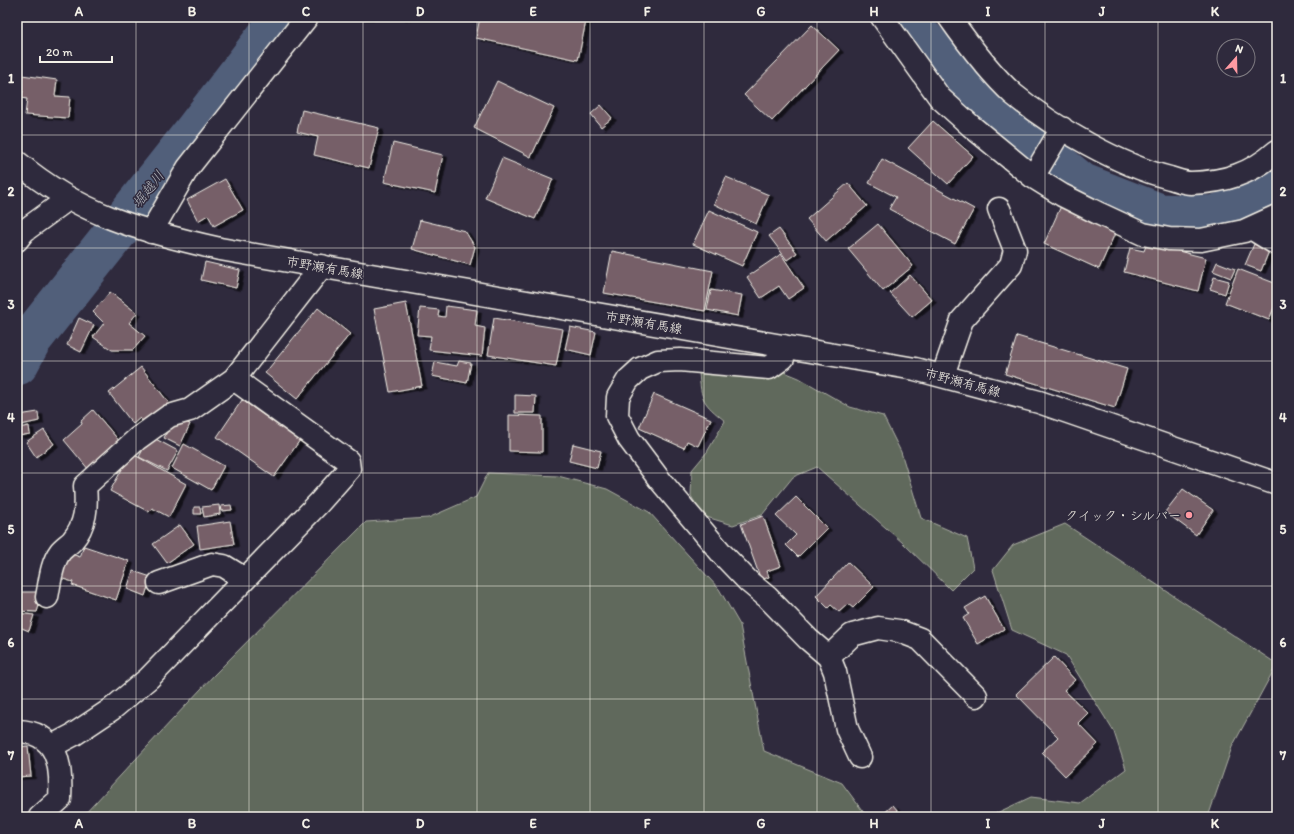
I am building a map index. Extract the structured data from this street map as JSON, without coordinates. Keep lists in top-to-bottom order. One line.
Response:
{"streets":{"street":["市野瀬有馬線"]},"water":["堀越川"],"places":["クイック・シルバー"],"scale_bar":"20 m","north":"top","grid":{"columns":["A","B","C","D","E","F","G","H","I","J","K"],"rows":["1","2","3","4","5","6","7"]}}
